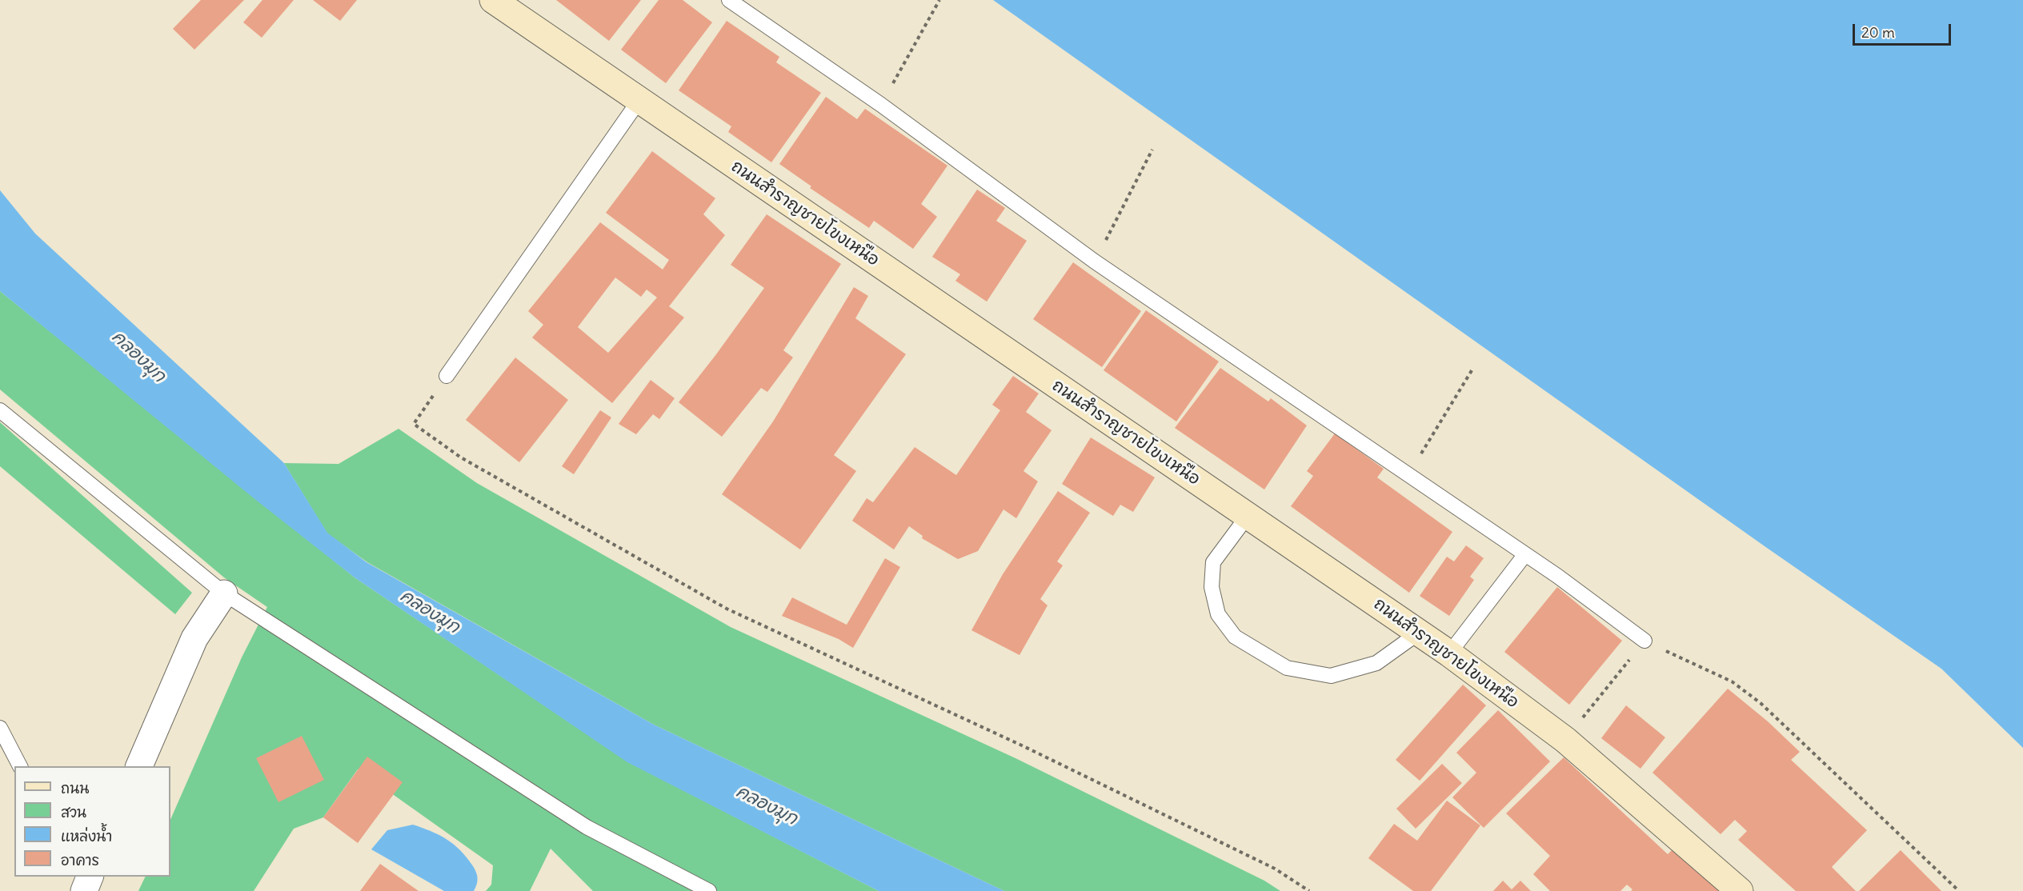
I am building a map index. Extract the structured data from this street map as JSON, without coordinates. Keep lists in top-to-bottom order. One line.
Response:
{"streets":{"street":["ถนนสำราญชายโขงเหนือ"]},"water":["คลองมุก"],"legend":["ถนน","สวน","แหล่งน้ำ","อาคาร"],"scale_bar":"20 m"}
